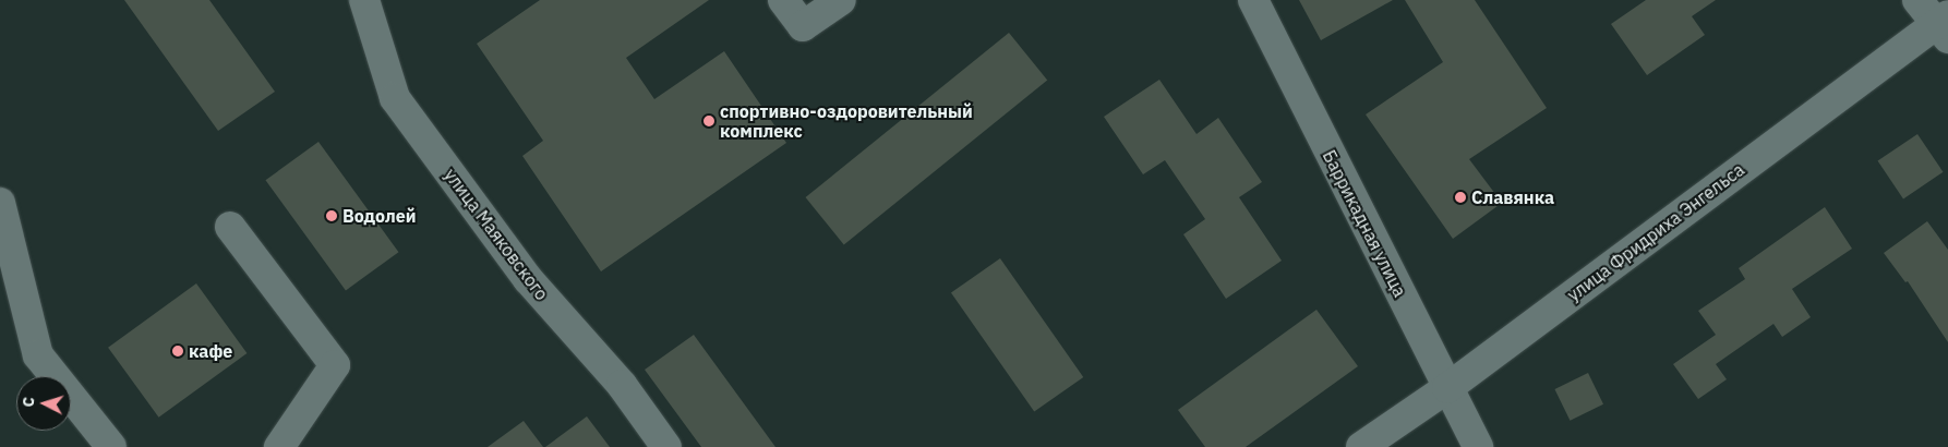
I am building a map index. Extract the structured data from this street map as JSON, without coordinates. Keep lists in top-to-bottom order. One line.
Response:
{"streets":{"street":["Баррикадная улица","улица Фридриха Энгельса","улица Маяковского"]},"crossings":[["Баррикадная улица","улица Фридриха Энгельса"]],"places":["спортивно-оздоровительный комплекс","Славянка","Водолей","кафе"],"north":"left"}
